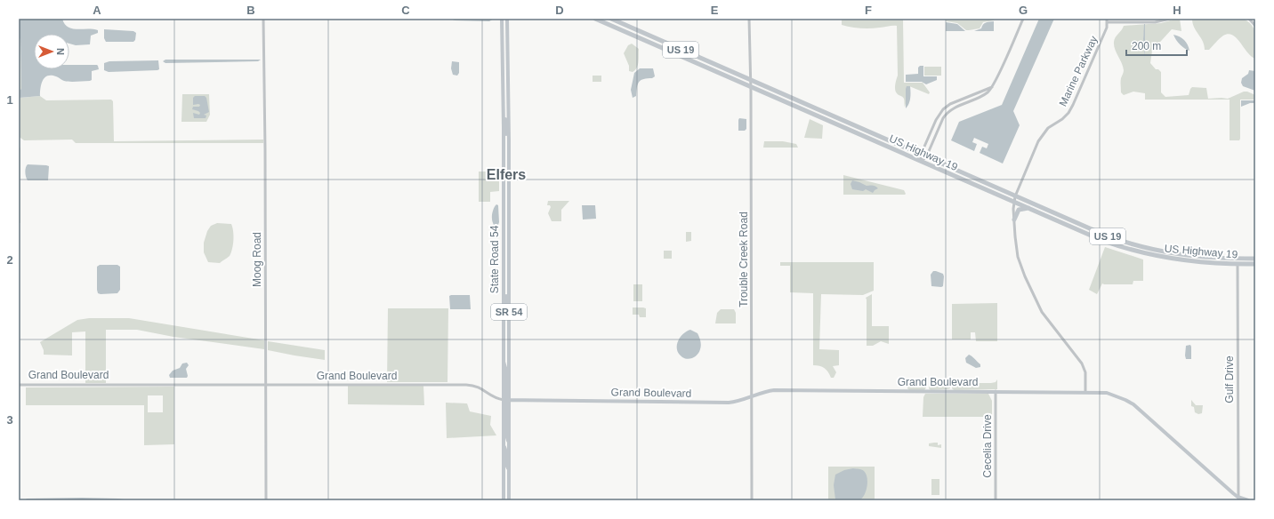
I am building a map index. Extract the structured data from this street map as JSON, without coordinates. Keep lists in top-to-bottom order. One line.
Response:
{"streets":{"highway":["US 19","US Highway 19"],"main road":["State Road 54","SR 54","Grand Boulevard"],"street":["Marine Parkway","Moog Road","Trouble Creek Road","Gulf Drive","Cecelia Drive"]},"crossings":[["Marine Parkway","US Highway 19"],["Marine Parkway","Grand Boulevard"],["US Highway 19","Trouble Creek Road"],["US Highway 19","Gulf Drive"],["Moog Road","Grand Boulevard"],["State Road 54","Grand Boulevard"],["Trouble Creek Road","Grand Boulevard"],["Grand Boulevard","Gulf Drive"],["Grand Boulevard","Cecelia Drive"]],"districts":["Elfers"],"scale_bar":"200 m","north":"right","grid":{"columns":["A","B","C","D","E","F","G","H"],"rows":["1","2","3"]}}
